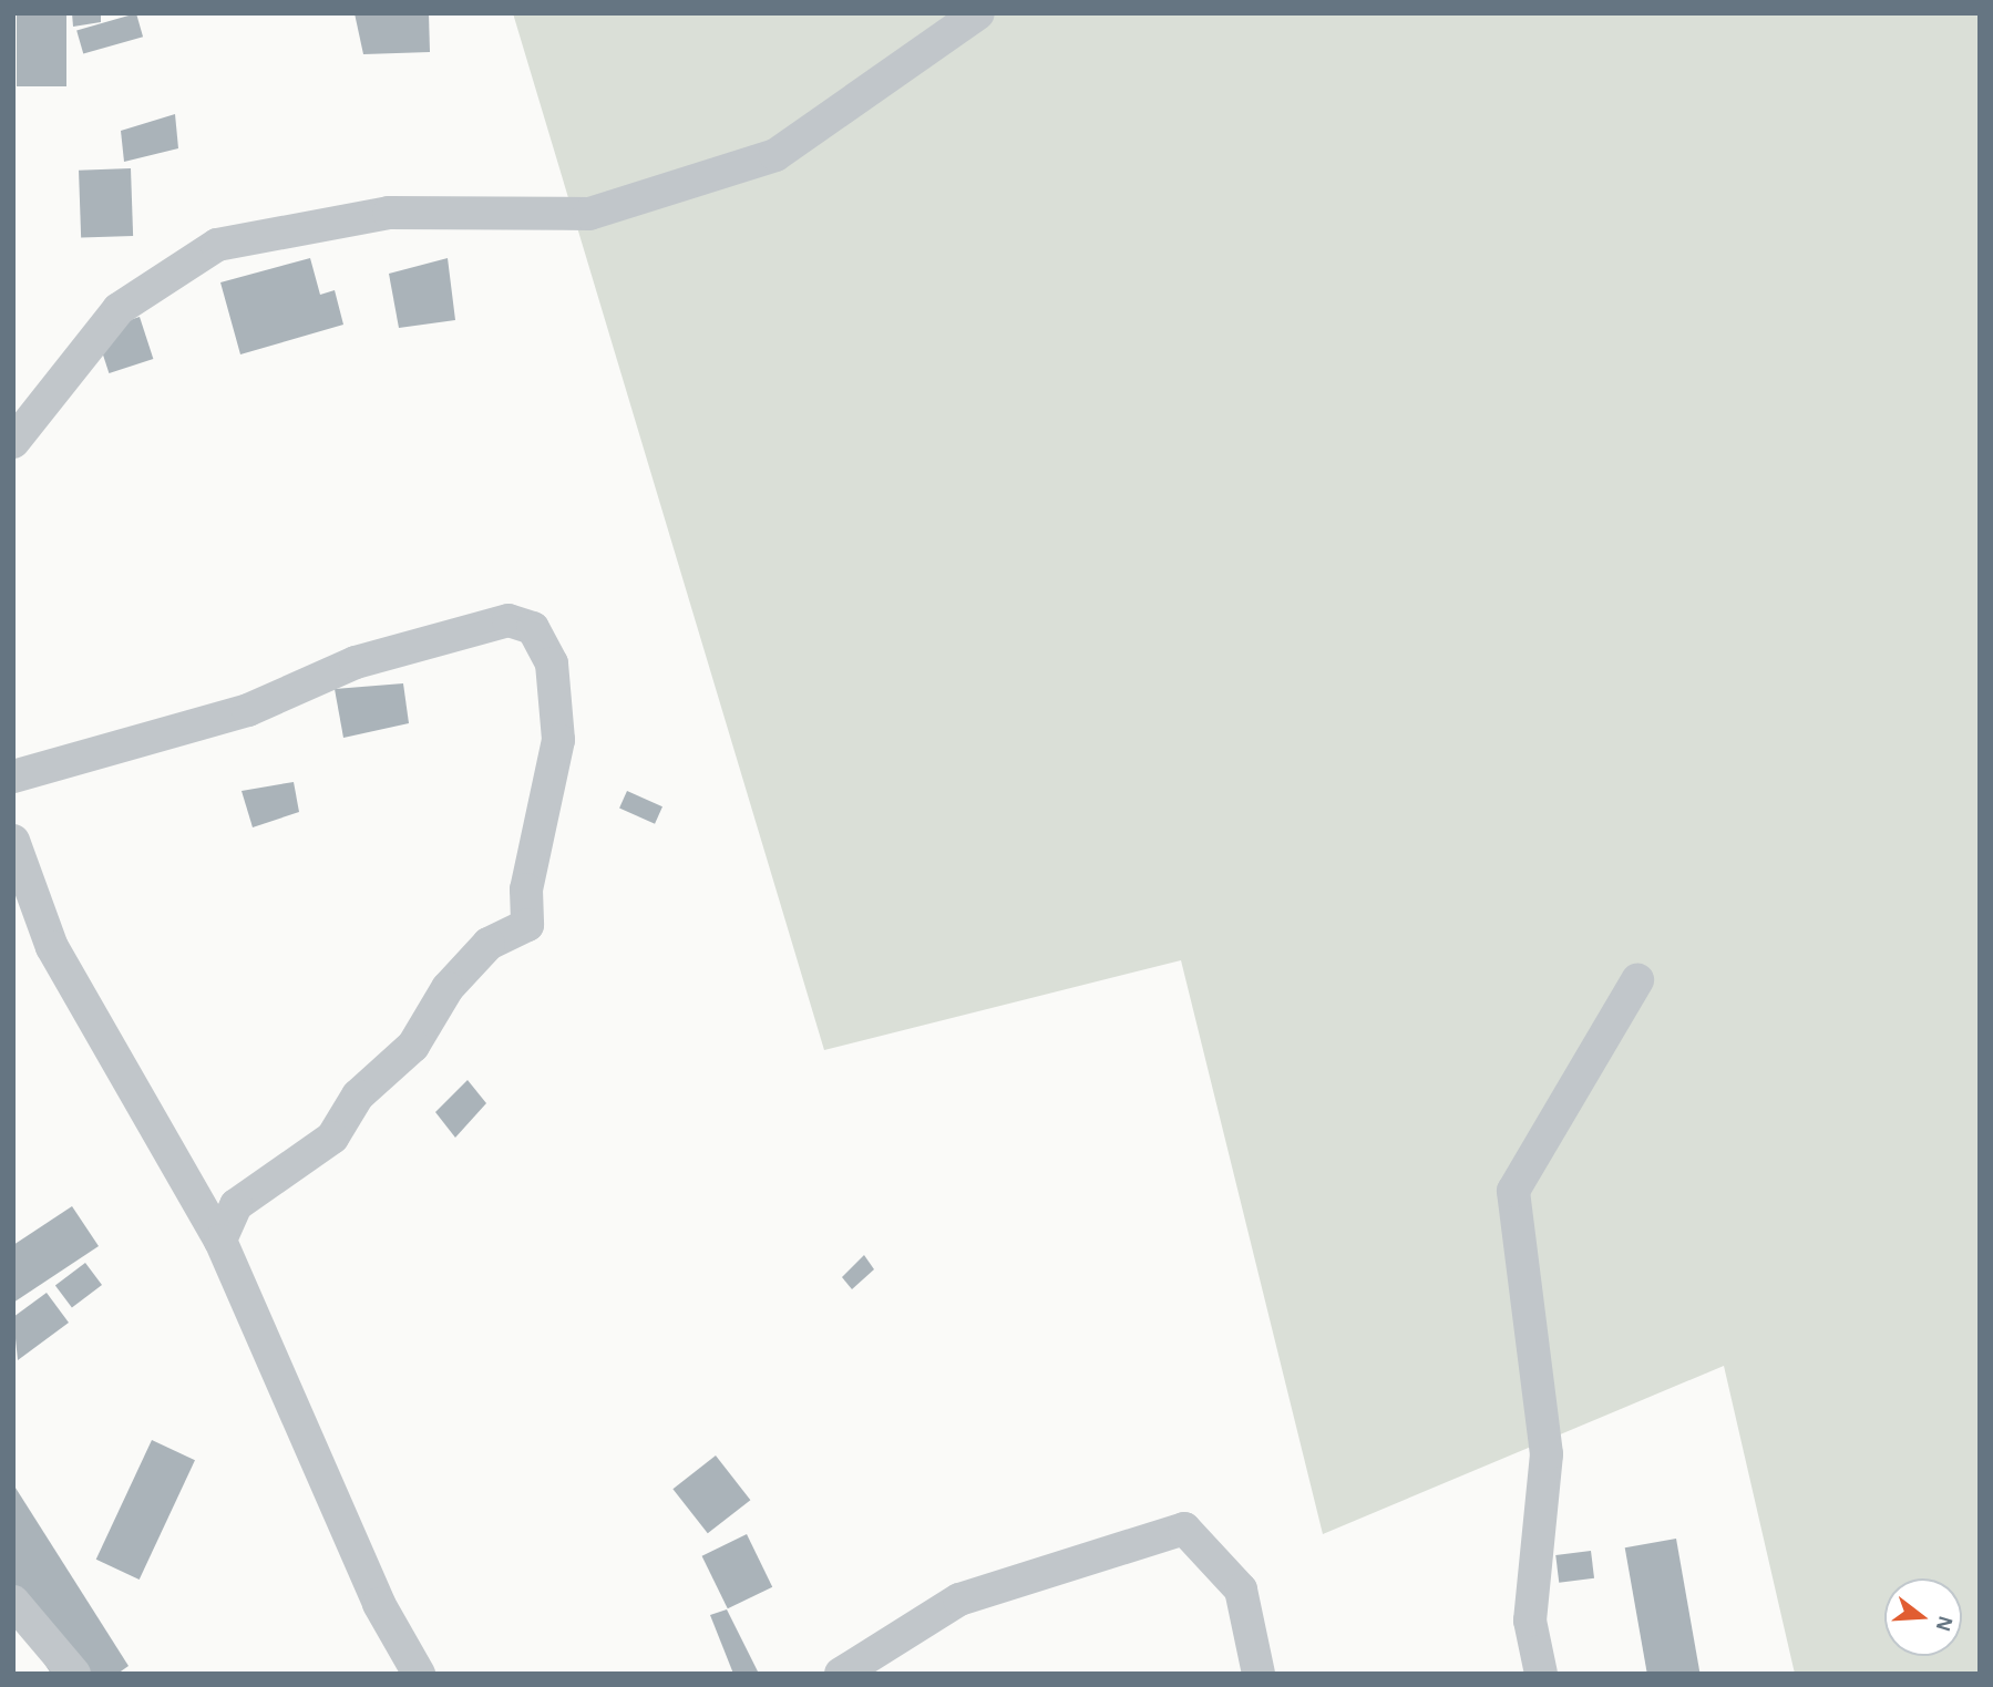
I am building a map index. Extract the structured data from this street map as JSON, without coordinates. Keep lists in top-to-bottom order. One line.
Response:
{"north":"right"}
